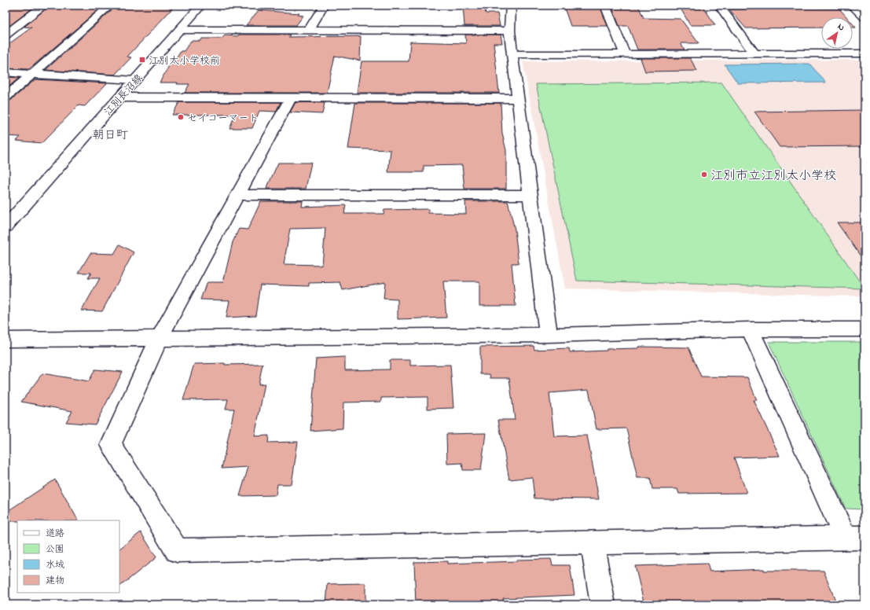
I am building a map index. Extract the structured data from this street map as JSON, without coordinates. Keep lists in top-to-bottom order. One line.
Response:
{"streets":{"street":["江別長沼線"]},"districts":["朝日町"],"places":{"transit":["江別太小学校前"],"other":["セイコーマート","江別市立江別太小学校"]},"legend":["道路","公園","水域","建物"],"north":"top right"}
